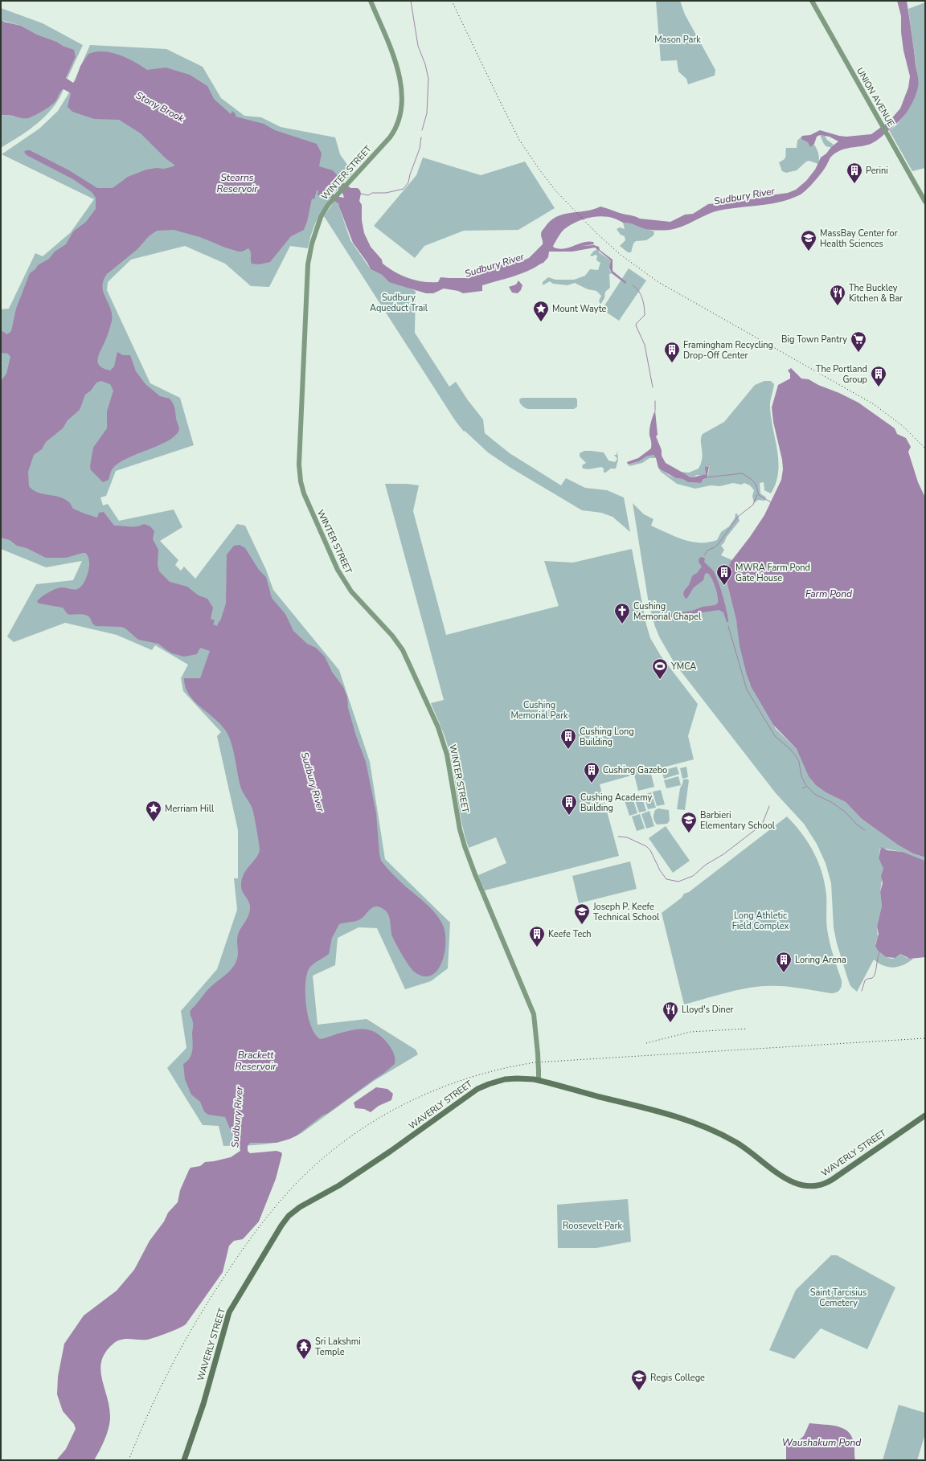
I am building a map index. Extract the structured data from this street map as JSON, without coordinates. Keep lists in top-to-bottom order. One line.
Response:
{"streets":{"main road":["UNION AVENUE","WINTER STREET","WAVERLY STREET"]},"crossings":[["WINTER STREET","WAVERLY STREET"]],"water":["Stony Brook","Stearns Reservoir","Sudbury River","Farm Pond","Brackett Reservoir","Waushakum Pond"],"parks":["Mason Park","Sudbury Aqueduct Trail","Cushing Memorial Park","Long Athletic Field Complex","Roosevelt Park","Saint Tarcisius Cemetery"],"places":{"building":["Perini","Framingham Recycling Drop-Off Center","The Portland Group","MWRA Farm Pond Gate House","Cushing Long Building","Cushing Gazebo","Cushing Academy Building","Keefe Tech","Loring Arena"],"school or university":["MassBay Center for Health Sciences","Barbieri Elementary School","Joseph P. Keefe Technical School","Regis College"],"restaurant":["The Buckley Kitchen & Bar","Lloyd's Diner"],"place":["Mount Wayte","Merriam Hill"],"supermarket":["Big Town Pantry"],"church":["Cushing Memorial Chapel"],"sports":["YMCA"],"temple":["Sri Lakshmi Temple"]}}
